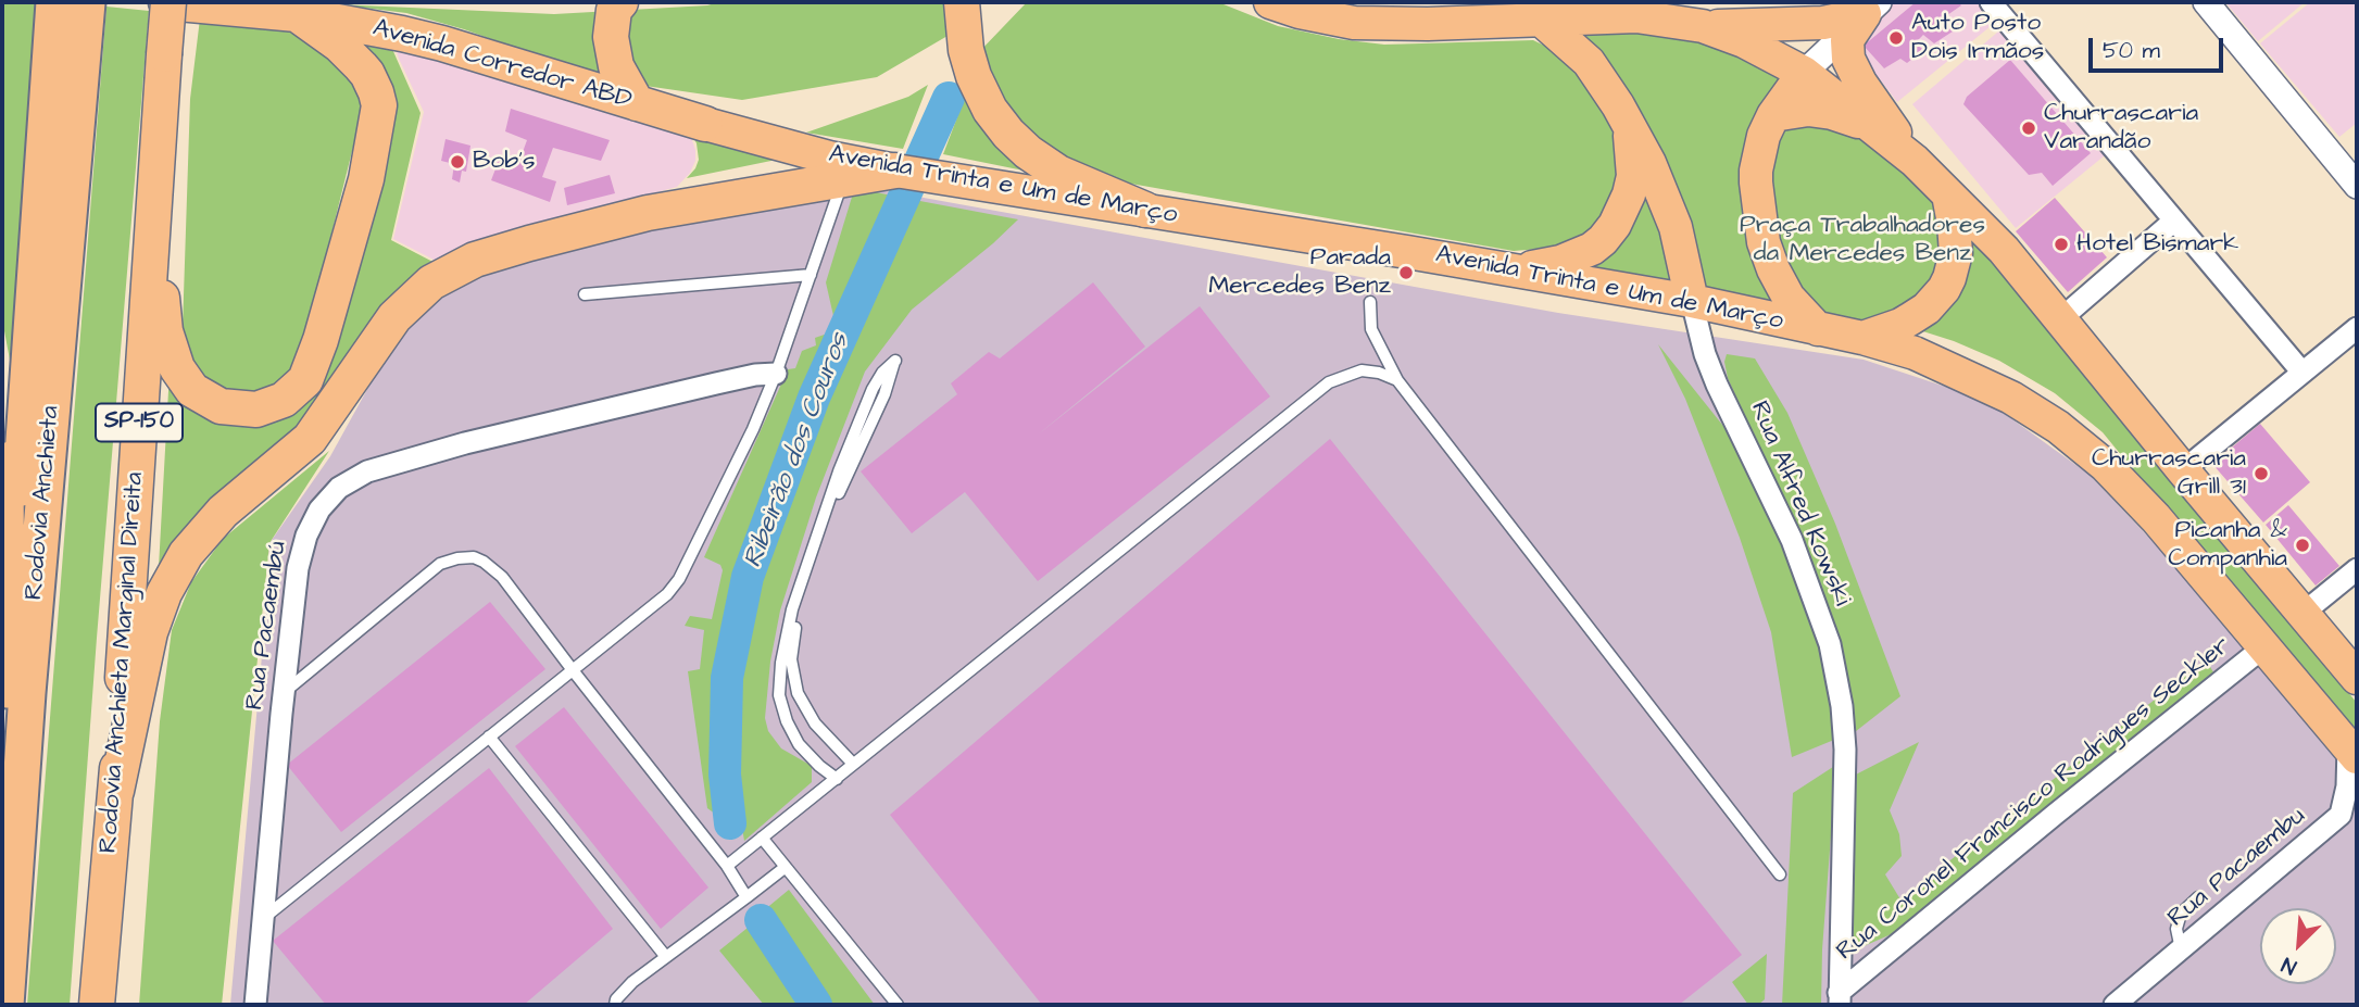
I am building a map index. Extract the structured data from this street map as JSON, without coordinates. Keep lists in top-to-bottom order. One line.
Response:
{"streets":{"highway":["Avenida Corredor ABD","SP-150","Rodovia Anchieta","Rodovia Anchieta Marginal Direita"],"main road":["Avenida Trinta e Um de Março"],"street":["Rua Alfred Kowski","Rua Pacaembú","Rua Coronel Francisco Rodrigues Seckler","Rua Pacaembu"]},"crossings":[["Avenida Corredor ABD","Avenida Trinta e Um de Março"],["Avenida Corredor ABD","Rodovia Anchieta Marginal Direita"],["Avenida Trinta e Um de Março","Rua Alfred Kowski"],["Avenida Trinta e Um de Março","Rua Coronel Francisco Rodrigues Seckler"],["Avenida Trinta e Um de Março","Rua Pacaembu"],["Rua Alfred Kowski","Rua Coronel Francisco Rodrigues Seckler"]],"water":["Ribeirão dos Couros"],"parks":["Praça Trabalhadores da Mercedes Benz"],"places":["Auto Posto Dois Irmãos","Churrascaria Varandão","Bob's","Hotel Bismark","Parada Mercedes Benz","Churrascaria Grill 31","Picanha & Companhia"],"scale_bar":"50 m","north":"bottom left"}
